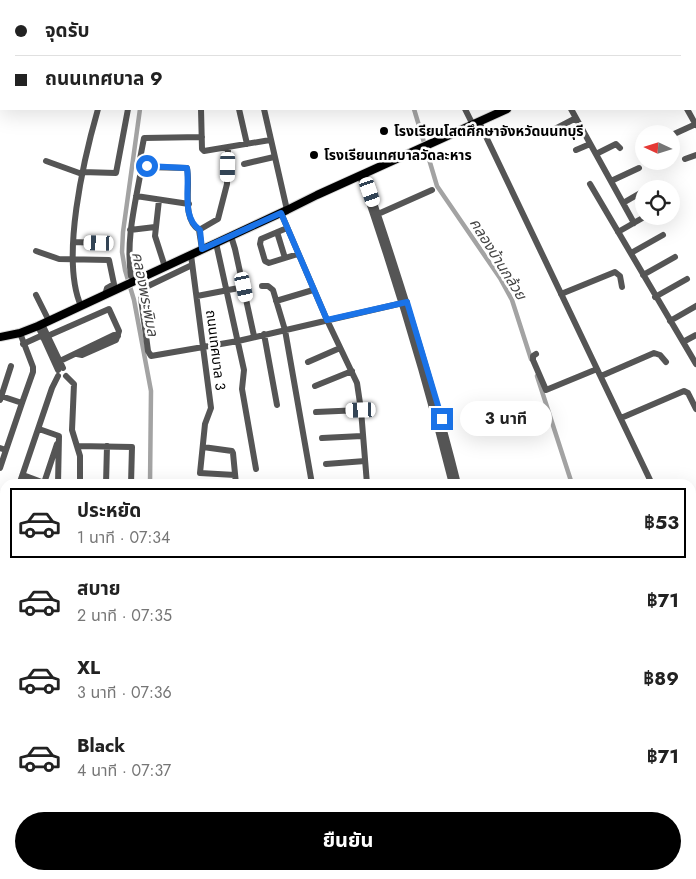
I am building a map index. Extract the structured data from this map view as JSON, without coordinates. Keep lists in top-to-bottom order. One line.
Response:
{"streets":{"street":["ถนนเทศบาล 3"]},"water":["คลองบ้านกล้วย","คลองพระพิมล"],"places":["โรงเรียนโสตศึกษาจังหวัดนนทบุรี","โรงเรียนเทศบาลวัดละหาร"],"north":"left","page":{"banner":["จุดรับ","ถนนเทศบาล 9"],"bubble":"3 นาที","list":[{"name":"ประหยัด","note":"1 นาที · 07:34","value":"฿53"},{"name":"สบาย","note":"2 นาที · 07:35","value":"฿71"},{"name":"XL","note":"3 นาที · 07:36","value":"฿89"},{"name":"Black","note":"4 นาที · 07:37","value":"฿71"}],"buttons":"ยืนยัน"}}
